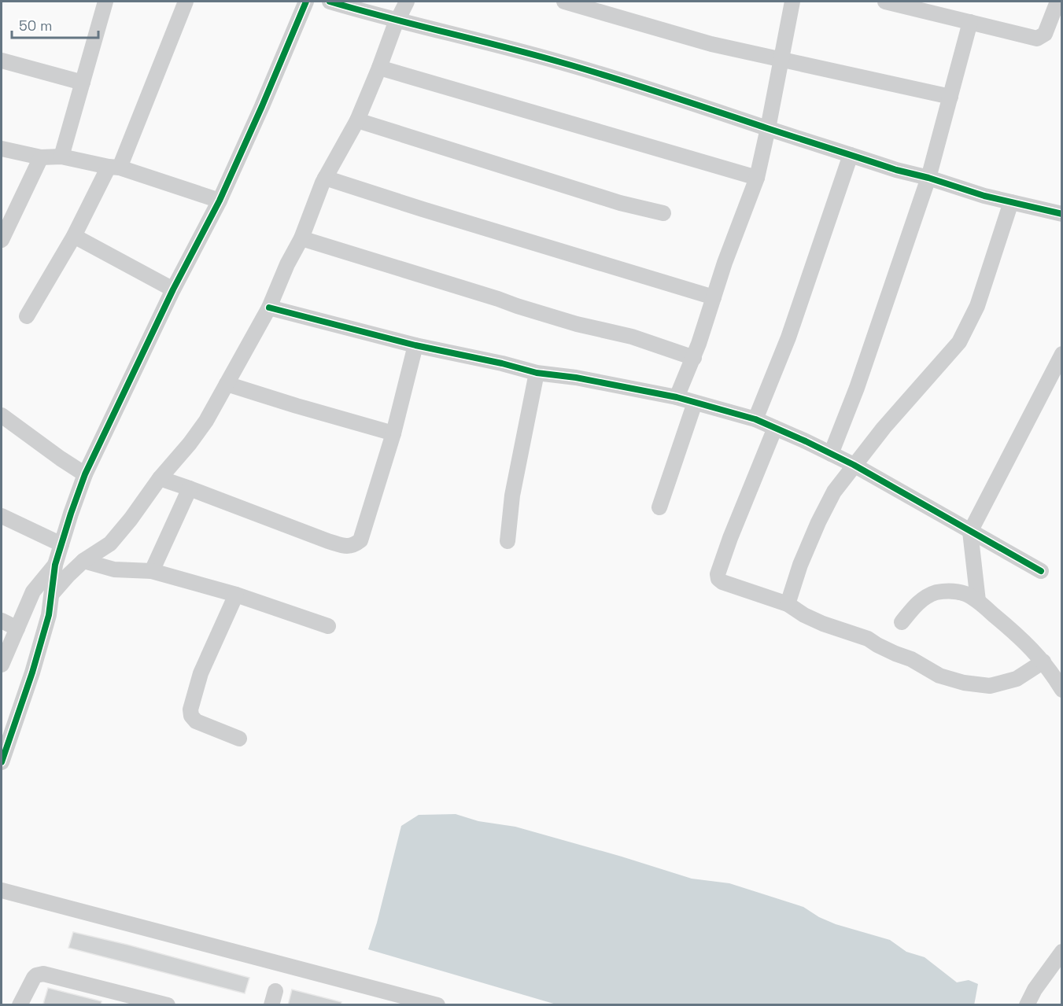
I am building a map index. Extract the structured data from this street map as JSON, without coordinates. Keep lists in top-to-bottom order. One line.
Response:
{"scale_bar":"50 m"}
